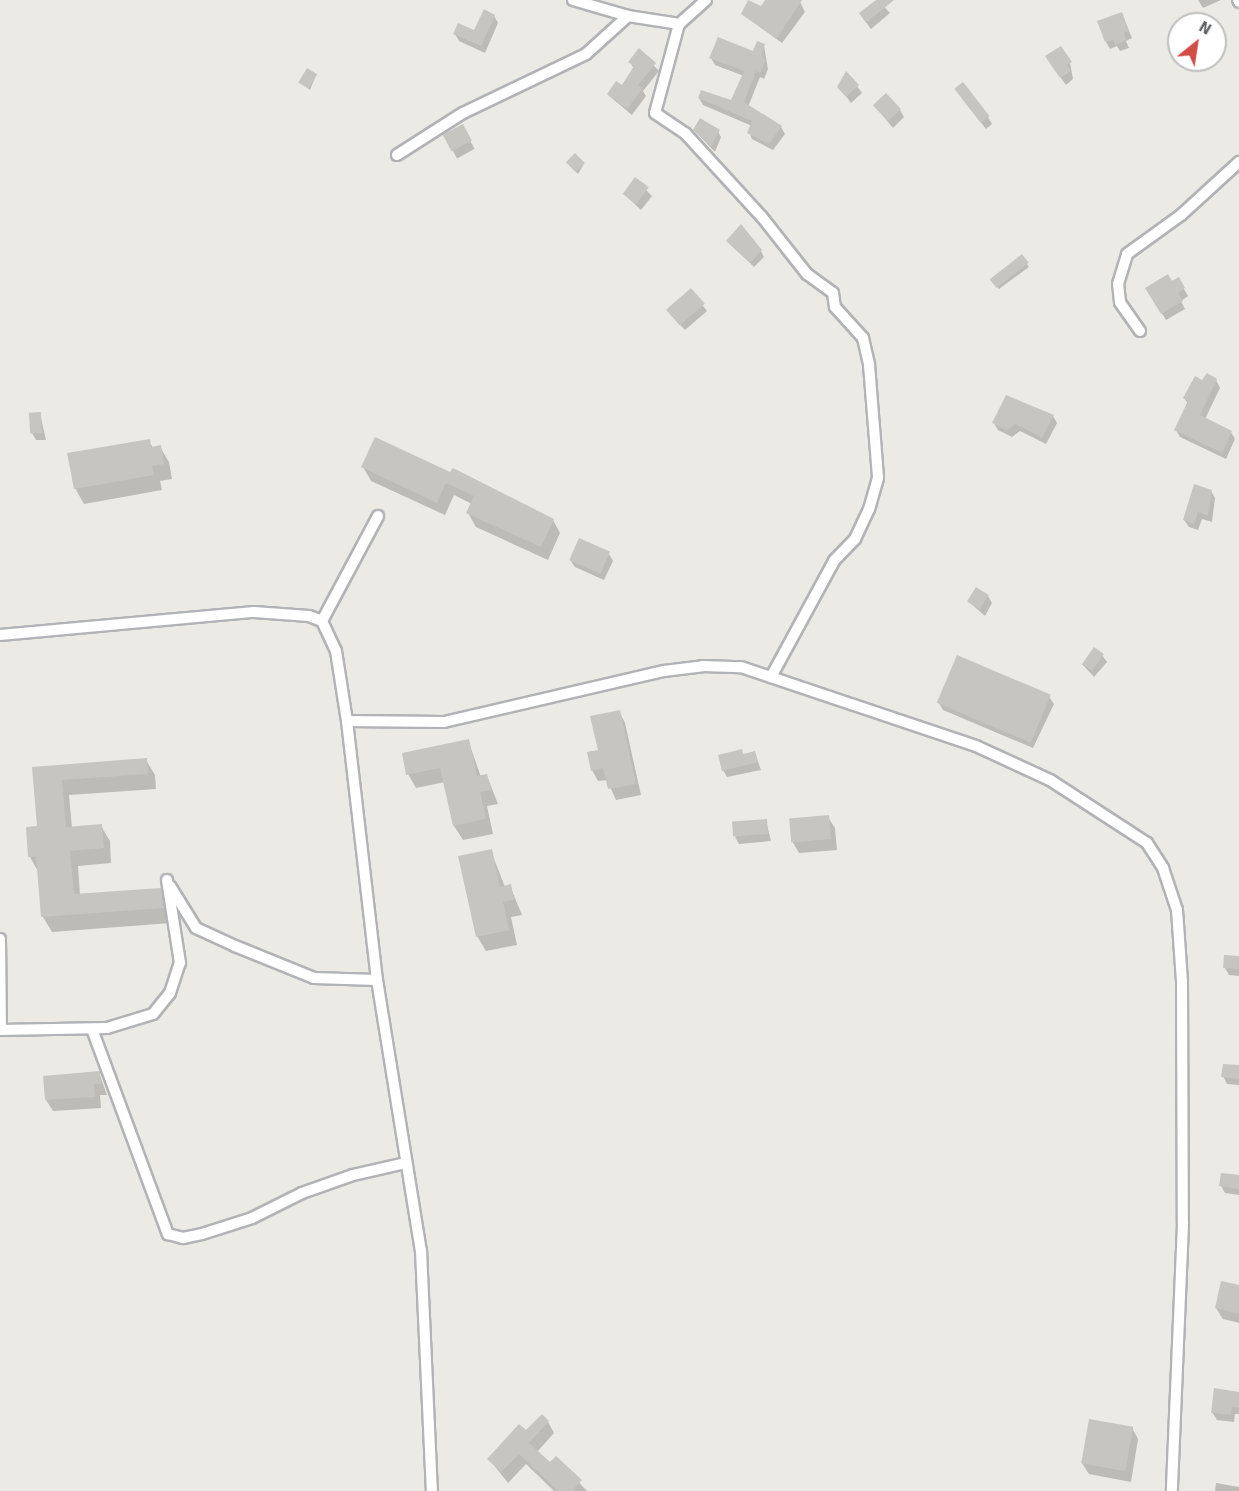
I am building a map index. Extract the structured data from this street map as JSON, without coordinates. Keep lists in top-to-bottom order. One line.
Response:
{"north":"top right"}
